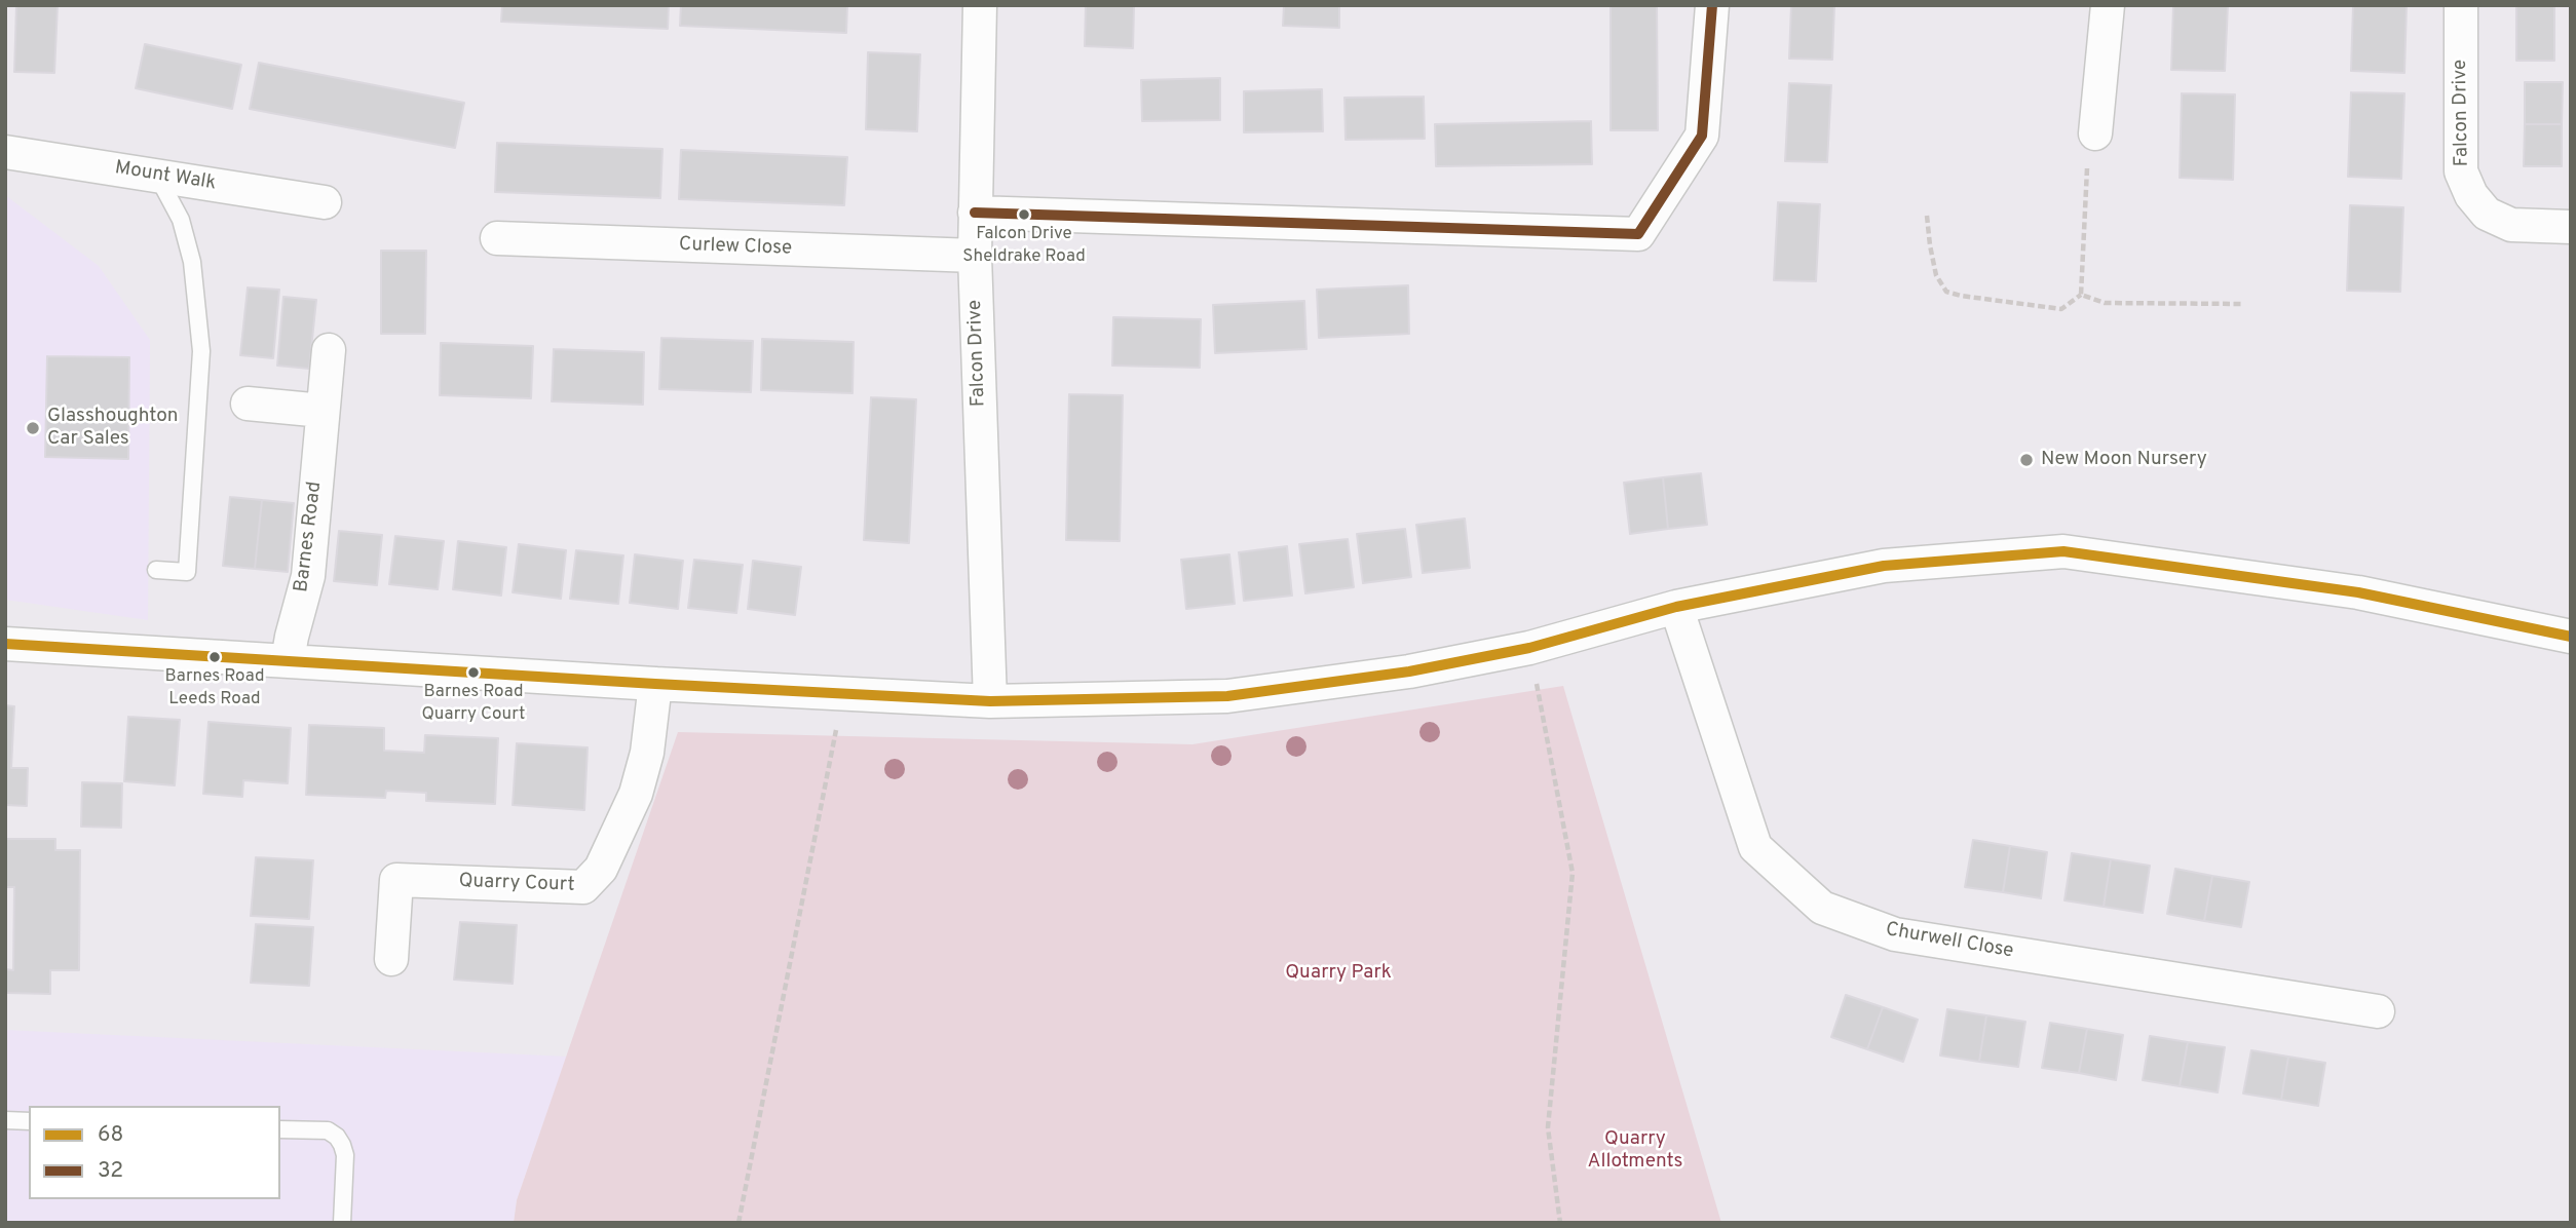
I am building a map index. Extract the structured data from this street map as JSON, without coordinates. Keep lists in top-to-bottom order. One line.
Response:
{"streets":{"street":["Falcon Drive","Mount Walk","Curlew Close","Barnes Road","Quarry Court","Churwell Close"]},"crossings":[["Falcon Drive","Curlew Close"]],"parks":["Quarry Park","Quarry Allotments"],"places":["Falcon Drive Sheldrake Road","Glasshoughton Car Sales","New Moon Nursery","Barnes Road Leeds Road","Barnes Road Quarry Court"],"lines":["transit line 32","transit line 68"],"legend":["68","32"]}
